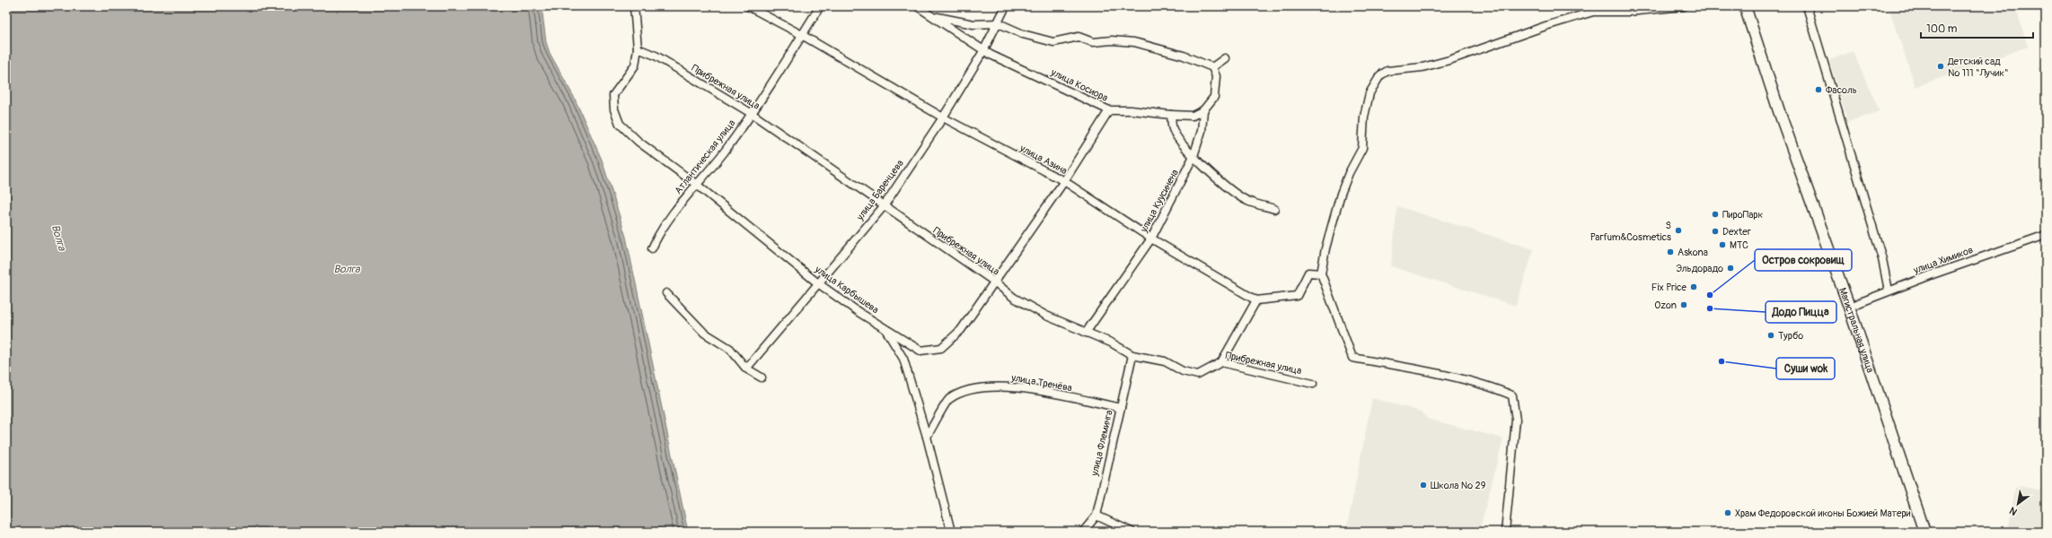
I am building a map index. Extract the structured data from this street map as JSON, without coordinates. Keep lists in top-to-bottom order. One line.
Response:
{"streets":{"highway":["Магистральная улица"],"street":["улица Косиора","Прибрежная улица","Атлантическая улица","улица Азина","улица Баренцева","улица Куусинена","улица Химиков","улица Карбышева","улица Тренёва","улица Флеминга"]},"crossings":[["улица Косиора","улица Баренцева"],["улица Косиора","улица Куусинена"],["улица Косиора","улица Карбышева"],["Прибрежная улица","Атлантическая улица"],["Прибрежная улица","улица Баренцева"],["Прибрежная улица","улица Куусинена"],["Прибрежная улица","улица Карбышева"],["Прибрежная улица","улица Флеминга"],["Атлантическая улица","улица Азина"],["Атлантическая улица","улица Карбышева"],["улица Азина","улица Баренцева"],["улица Азина","улица Куусинена"],["улица Азина","улица Карбышева"],["улица Баренцева","улица Карбышева"],["улица Химиков","Магистральная улица"],["улица Тренёва","улица Флеминга"]],"water":["Волга"],"places":["Детский сад № 111 \"Лучик\"","Фасоль","ПироПарк","S Parfum&Cosmetics","Dexter","МТС","Askona","Эльдорадо","Fix Price","Остров сокровищ","Ozon","Додо Пицца","Турбо","Суши wok","Школа № 29","Храм Федоровской иконы Божией Матери"],"scale_bar":"100 m","north":"bottom left"}
